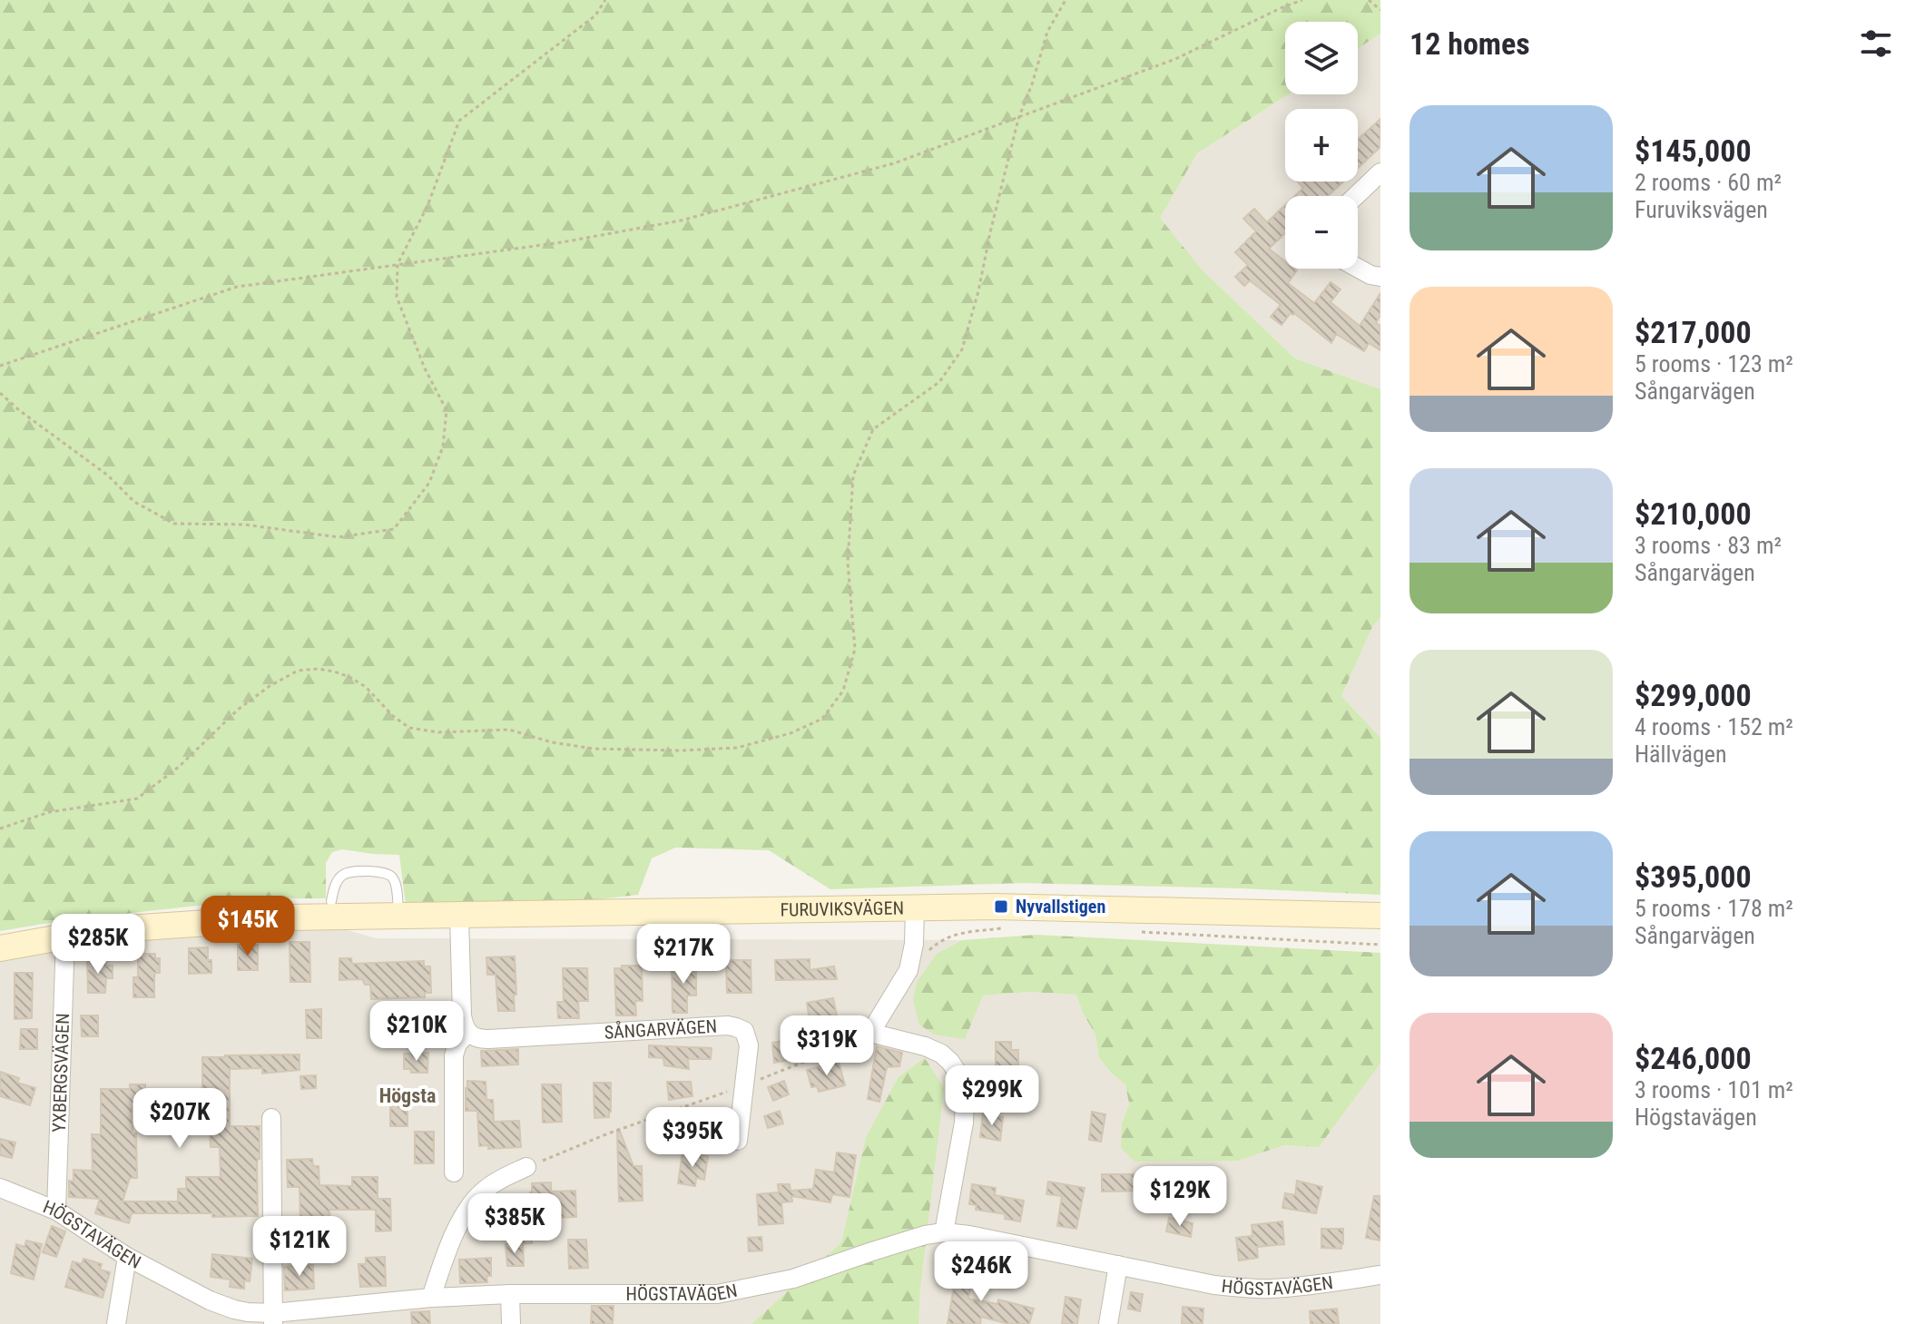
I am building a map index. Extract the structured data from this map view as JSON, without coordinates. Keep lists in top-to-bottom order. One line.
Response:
{"streets":{"main road":["FURUVIKSVÄGEN"],"street":["SÅNGARVÄGEN","YXBERGSVÄGEN","HÖGSTAVÄGEN"]},"crossings":[["FURUVIKSVÄGEN","YXBERGSVÄGEN"],["YXBERGSVÄGEN","HÖGSTAVÄGEN"]],"districts":["Högsta"],"places":{"transit":["Nyvallstigen"]},"page":{"heading":"12 homes","map_buttons":["+","−"],"list":[{"name":"$145,000","note":"2 rooms · 60 m² · Furuviksvägen"},{"name":"$217,000","note":"5 rooms · 123 m² · Sångarvägen"},{"name":"$210,000","note":"3 rooms · 83 m² · Sångarvägen"},{"name":"$299,000","note":"4 rooms · 152 m² · Hällvägen"},{"name":"$395,000","note":"5 rooms · 178 m² · Sångarvägen"},{"name":"$246,000","note":"3 rooms · 101 m² · Högstavägen"}],"price":["$145K","$285K","$217K","$210K","$319K","$299K","$207K","$395K","$129K","$385K","$121K","$246K"]}}
